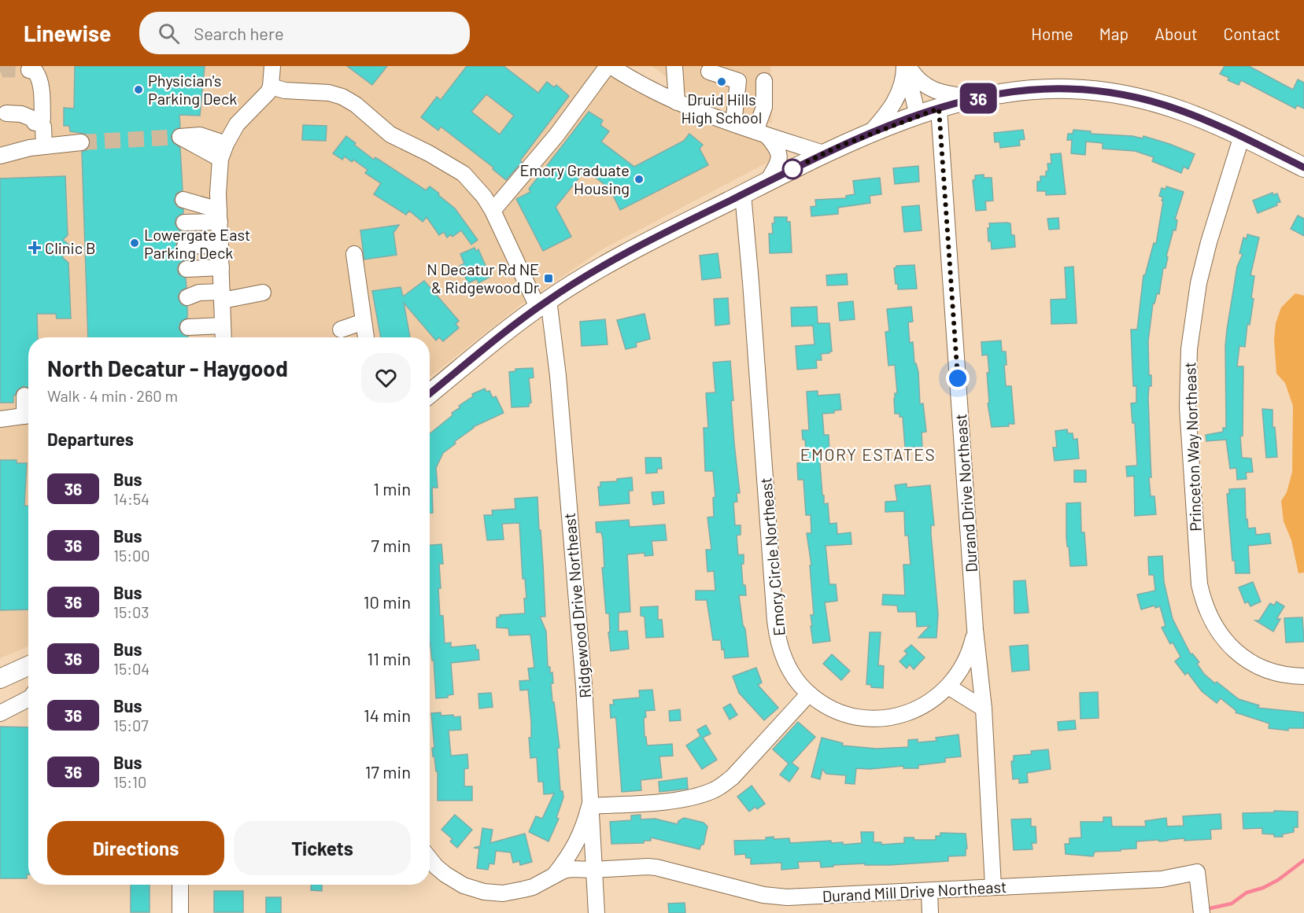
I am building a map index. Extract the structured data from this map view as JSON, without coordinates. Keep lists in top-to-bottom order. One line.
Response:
{"streets":{"street":["Princeton Way Northeast","Durand Drive Northeast","Emory Circle Northeast","Ridgewood Drive Northeast","Durand Mill Drive Northeast"]},"crossings":[["Durand Drive Northeast","Emory Circle Northeast"],["Durand Drive Northeast","Durand Mill Drive Northeast"],["Ridgewood Drive Northeast","Durand Mill Drive Northeast"]],"districts":["EMORY ESTATES"],"places":{"other":["Druid Hills High School","Physician's Parking Deck","Emory Graduate Housing","Lowergate East Parking Deck"],"health":["Clinic B"],"transit":["N Decatur Rd NE & Ridgewood Dr"]},"lines":["bus line 36"],"page":{"header":"Linewise","search":"Search here","nav":["Home","Map","About","Contact"],"on_map":"36","heading":[["North Decatur - Haygood","Walk · 4 min · 260 m"],"Departures"],"list":[{"mark":"36","name":"Bus","note":"14:54","value":"1 min"},{"mark":"36","name":"Bus","note":"15:00","value":"7 min"},{"mark":"36","name":"Bus","note":"15:03","value":"10 min"},{"mark":"36","name":"Bus","note":"15:04","value":"11 min"},{"mark":"36","name":"Bus","note":"15:07","value":"14 min"},{"mark":"36","name":"Bus","note":"15:10","value":"17 min"}],"buttons":["Directions","Tickets"]}}
